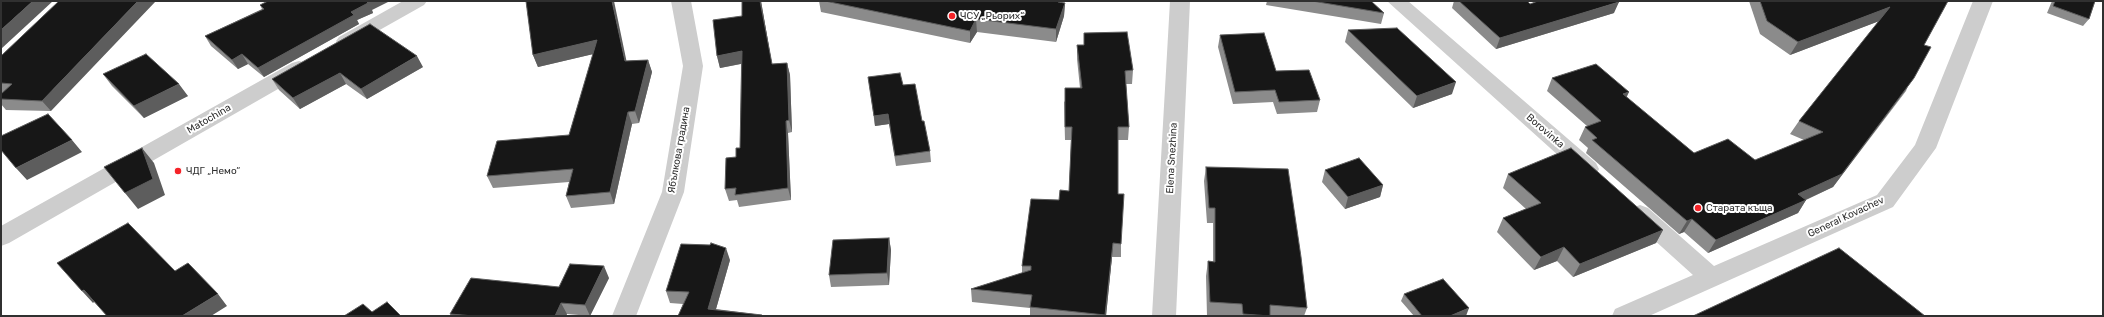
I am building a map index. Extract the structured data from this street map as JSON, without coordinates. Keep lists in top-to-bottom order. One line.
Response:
{"streets":{"street":["Matochina","Borovinka","Ябълкова градина","Elena Snezhina","General Kovachev"]},"places":["ЧСУ „Рьорих“","ЧДГ „Немо“","Старата къща"]}
